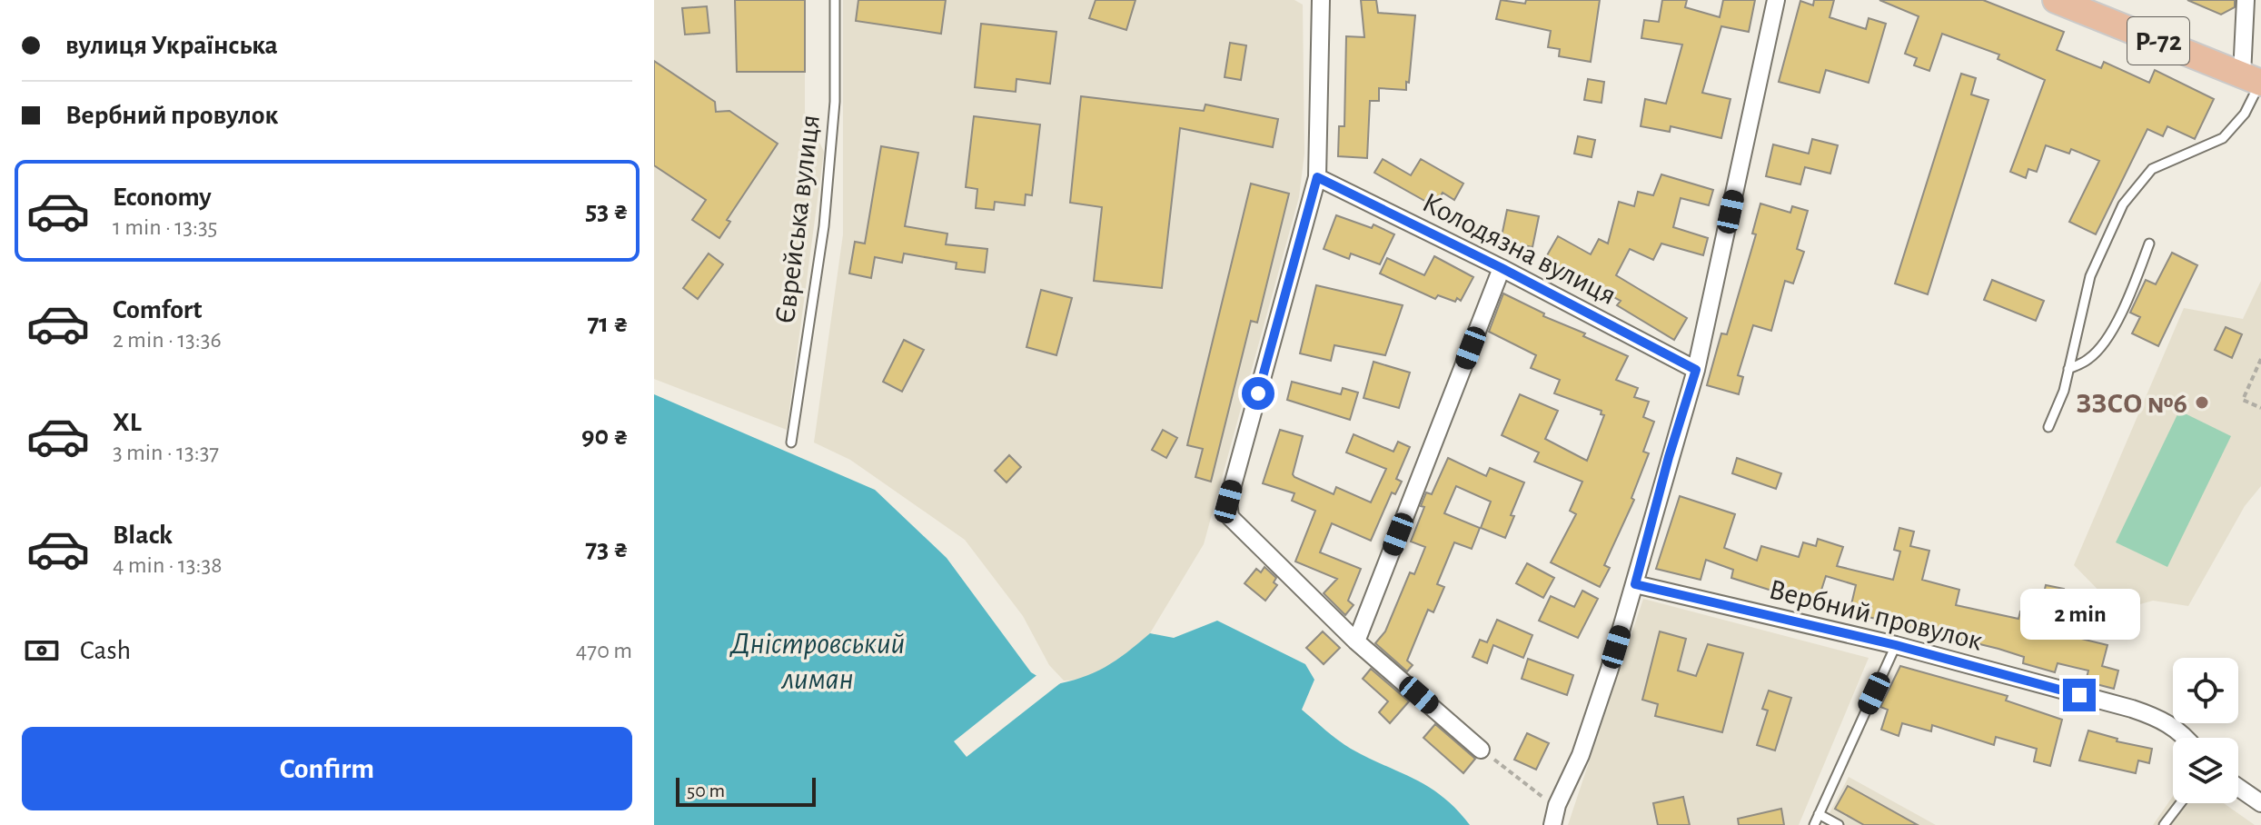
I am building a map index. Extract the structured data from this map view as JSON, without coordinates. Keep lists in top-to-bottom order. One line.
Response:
{"streets":{"main road":["Р-72"],"street":["Колодязна вулиця","Вербний провулок"],"lane":["Єврейська вулиця"]},"water":["Дністровський лиман"],"places":["ЗЗСО №6"],"scale_bar":"50 m","page":{"banner":["вулиця Українська","Вербний провулок"],"list":[{"name":"Economy","note":"1 min · 13:35","value":"53 ₴"},{"name":"Comfort","note":"2 min · 13:36","value":"71 ₴"},{"name":"XL","note":"3 min · 13:37","value":"90 ₴"},{"name":"Black","note":"4 min · 13:38","value":"73 ₴"}],"bubble":"2 min","pay":["Cash","470 m"],"buttons":"Confirm","scale":"50 m"}}
